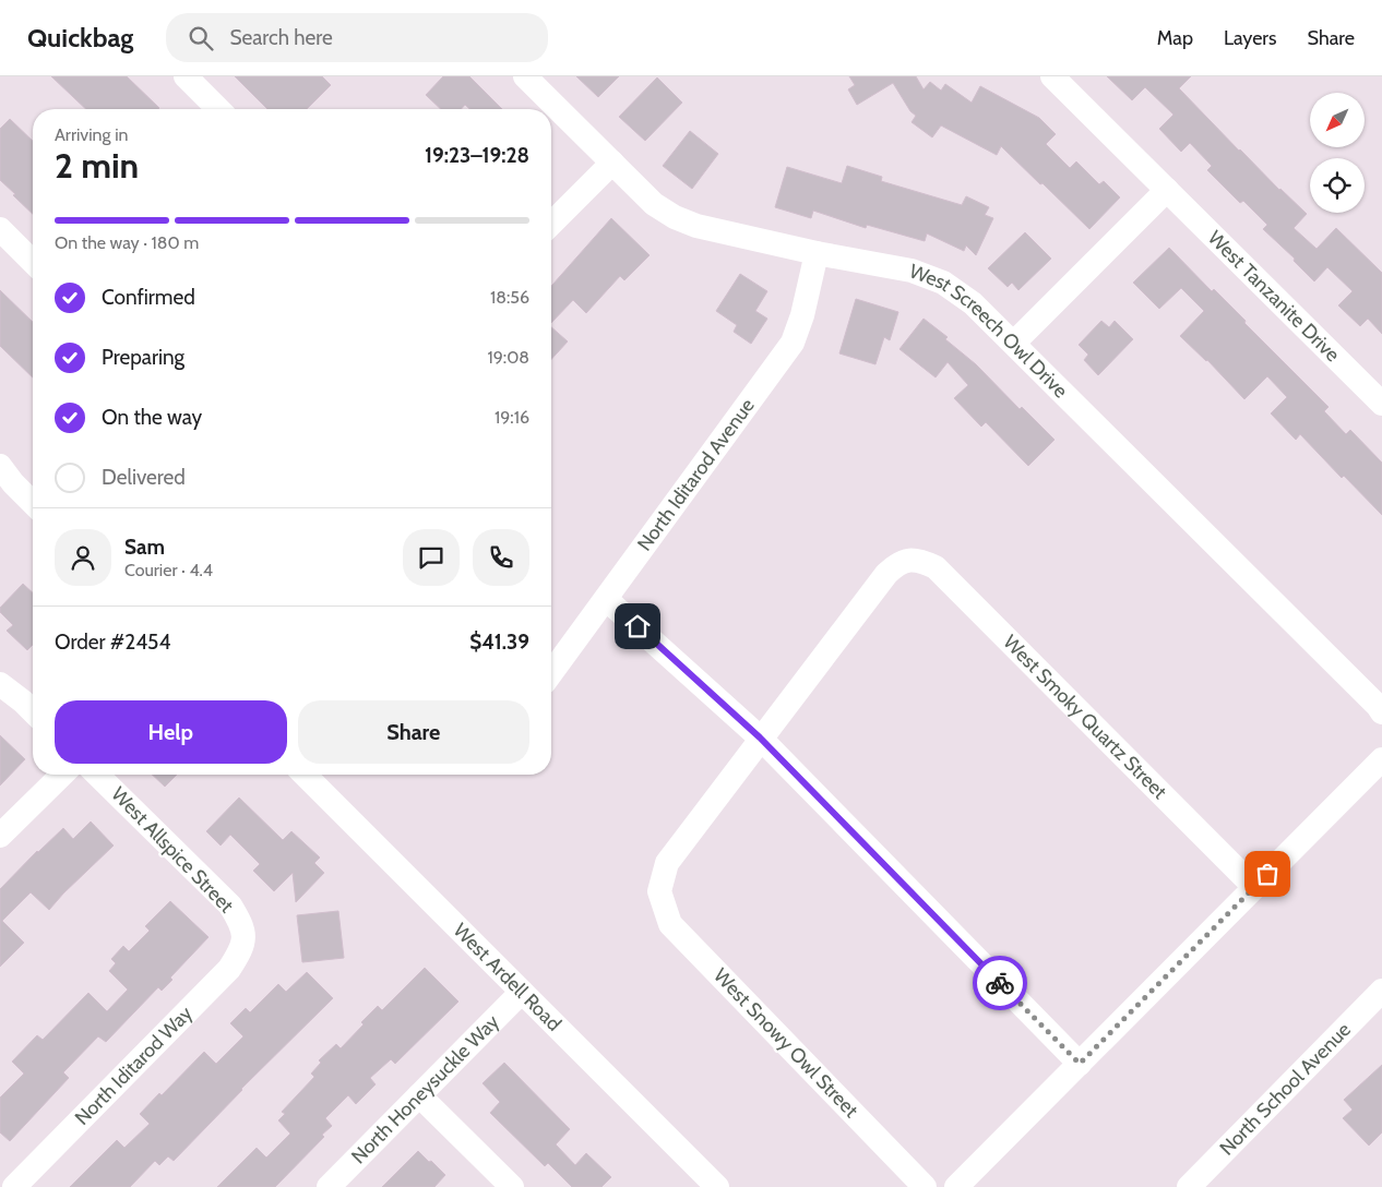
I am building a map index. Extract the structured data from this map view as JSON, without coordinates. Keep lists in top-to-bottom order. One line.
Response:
{"streets":{"street":["West Tanzanite Drive","West Screech Owl Drive","North Iditarod Avenue","West Smoky Quartz Street","West Allspice Street","West Ardell Road","West Snowy Owl Street","North Iditarod Way","North School Avenue","North Honeysuckle Way"]},"crossings":[["West Screech Owl Drive","North Iditarod Avenue"],["West Smoky Quartz Street","West Snowy Owl Street"],["West Allspice Street","North Iditarod Way"],["West Ardell Road","North Honeysuckle Way"]],"north":"bottom left","page":{"header":"Quickbag","search":"Search here","nav":["Map","Layers","Share"],"heading":["2 min","Arriving in","19:23–19:28"],"panel":["Sam","Courier · 4.4","Order #2454","$41.39"],"bar":"On the way · 180 m","list":[["Confirmed","18:56"],["Preparing","19:08"],["On the way","19:16"],"Delivered"],"buttons":["Help","Share"]}}
